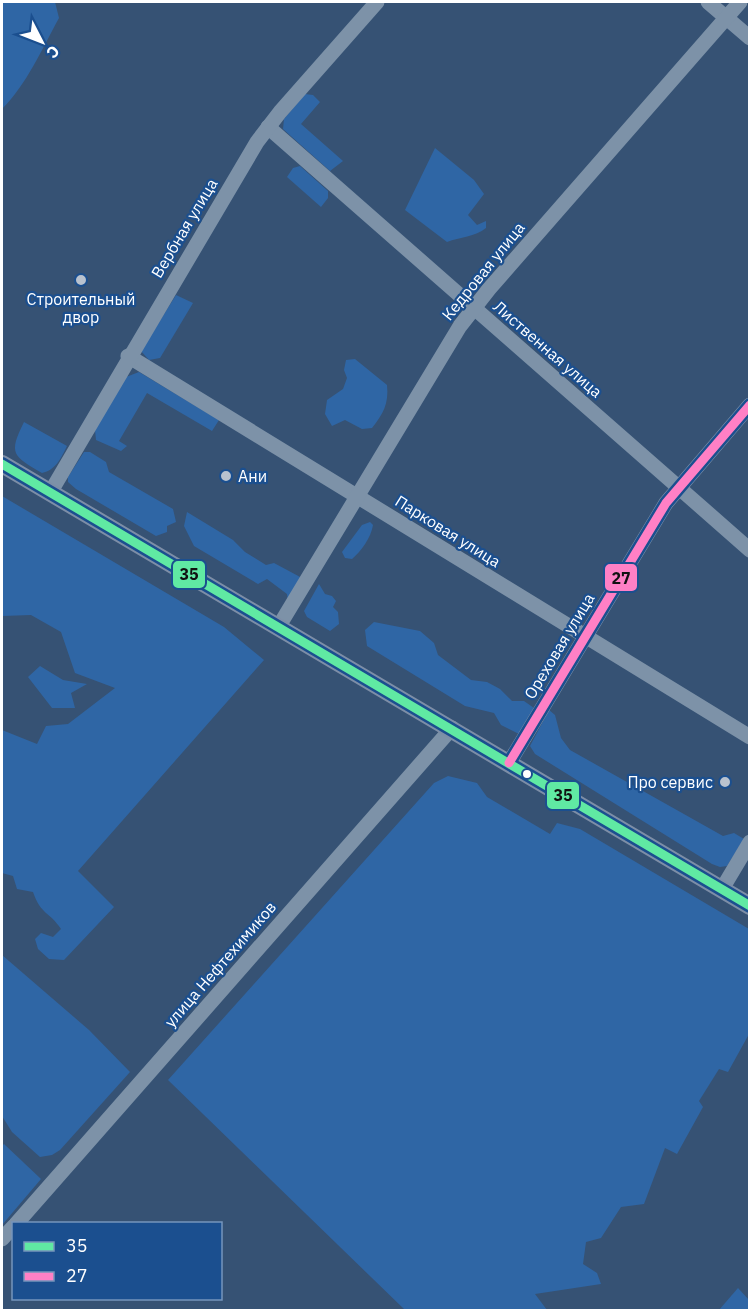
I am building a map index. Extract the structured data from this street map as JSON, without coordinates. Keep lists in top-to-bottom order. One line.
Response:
{"streets":{"street":["Вербная улица","Кедровая улица","Лиственная улица","Парковая улица","Ореховая улица","улица Нефтехимиков"]},"crossings":[["Вербная улица","Лиственная улица"],["Вербная улица","Парковая улица"],["Кедровая улица","Лиственная улица"],["Кедровая улица","Парковая улица"],["Лиственная улица","Ореховая улица"],["Парковая улица","Ореховая улица"]],"places":["Строительный двор","Ани","Про сервис"],"lines":["transit line 27","transit line 35"],"legend":["35","27"],"north":"bottom right"}
